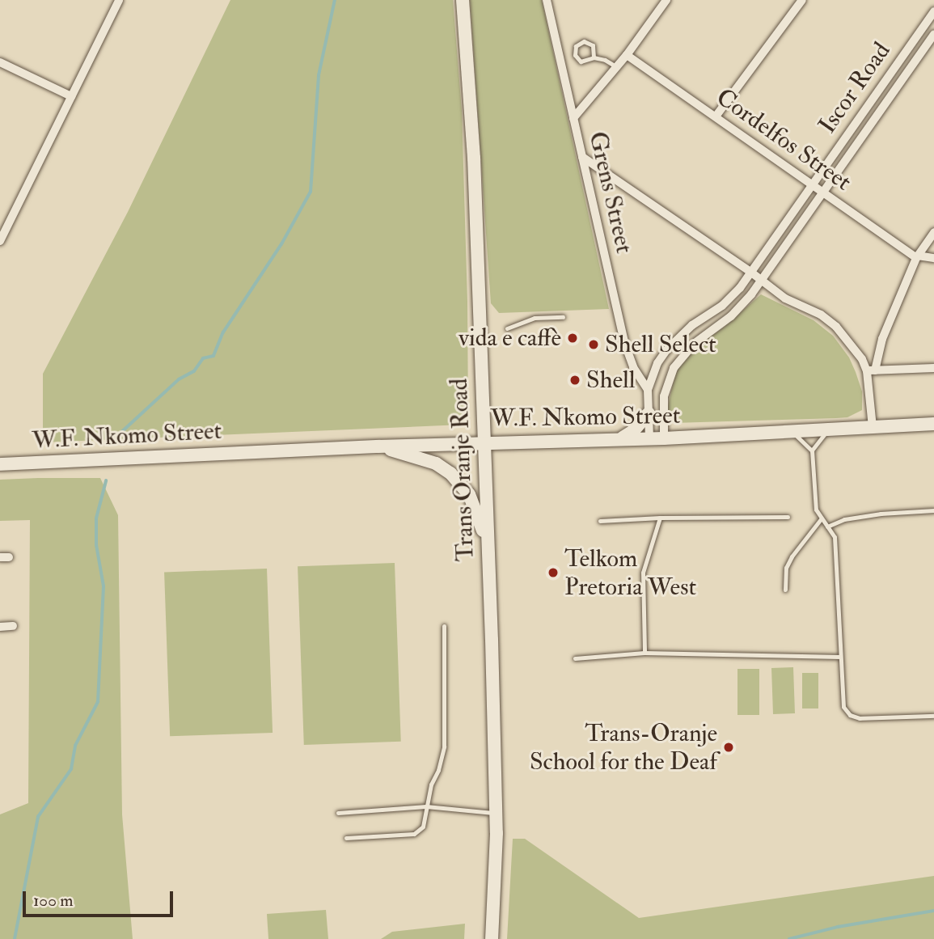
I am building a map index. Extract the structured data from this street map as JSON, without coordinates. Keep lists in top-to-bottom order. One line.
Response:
{"streets":{"main road":["W.F. Nkomo Street","Trans Oranje Road"],"street":["Iscor Road","Cordelfos Street","Grens Street"]},"crossings":[["Iscor Road","Cordelfos Street"],["Iscor Road","Grens Street"],["Iscor Road","W.F. Nkomo Street"],["W.F. Nkomo Street","Trans Oranje Road"]],"places":["vida e caffè","Shell Select","Shell","Telkom Pretoria West","Trans-Oranje School for the Deaf"],"scale_bar":"100 m"}
